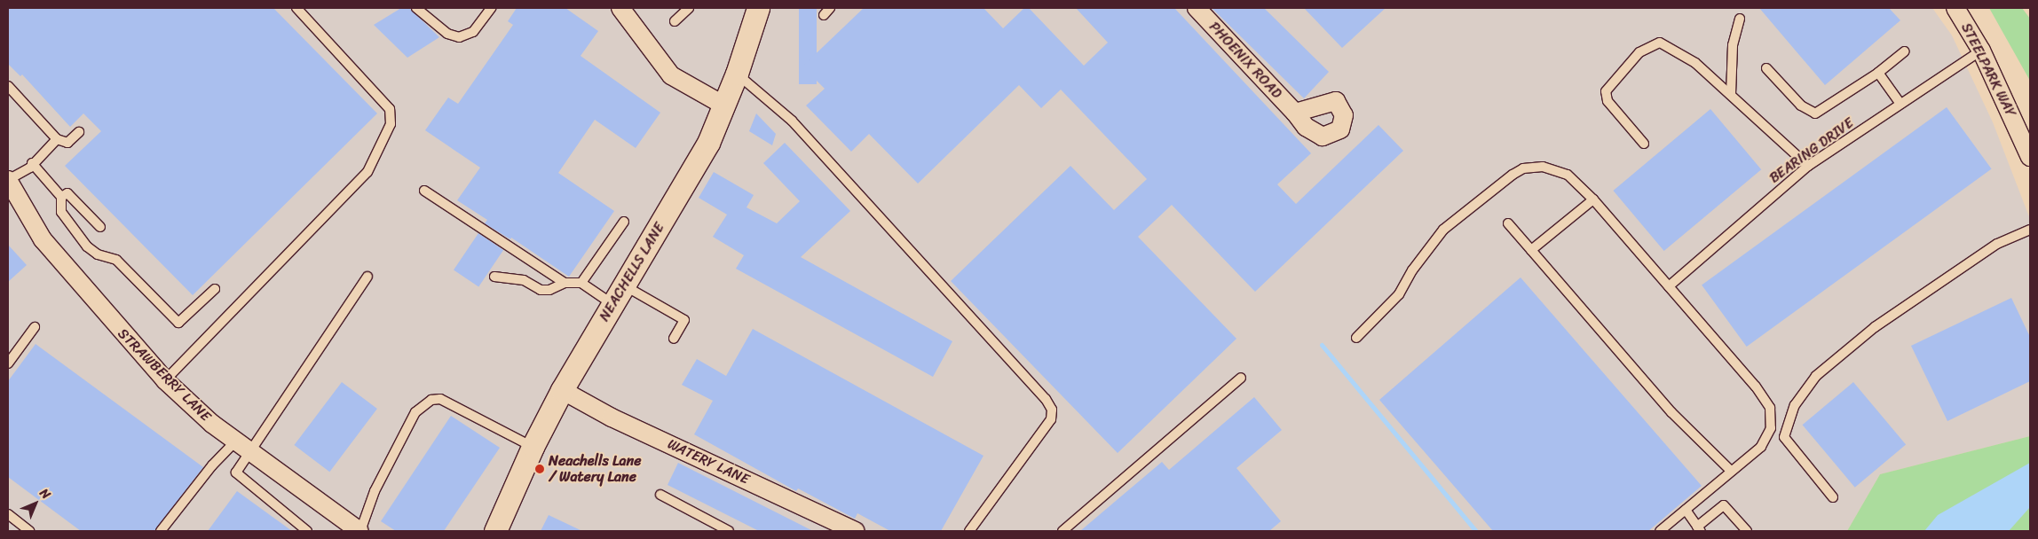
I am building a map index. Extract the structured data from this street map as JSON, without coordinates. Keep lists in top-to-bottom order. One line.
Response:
{"streets":{"street":["PHOENIX ROAD","STEELPARK WAY","NEACHELLS LANE","STRAWBERRY LANE","WATERY LANE"],"lane":["BEARING DRIVE"]},"crossings":[["STEELPARK WAY","BEARING DRIVE"],["NEACHELLS LANE","WATERY LANE"]],"places":["Neachells Lane / Watery Lane"],"north":"top right"}
